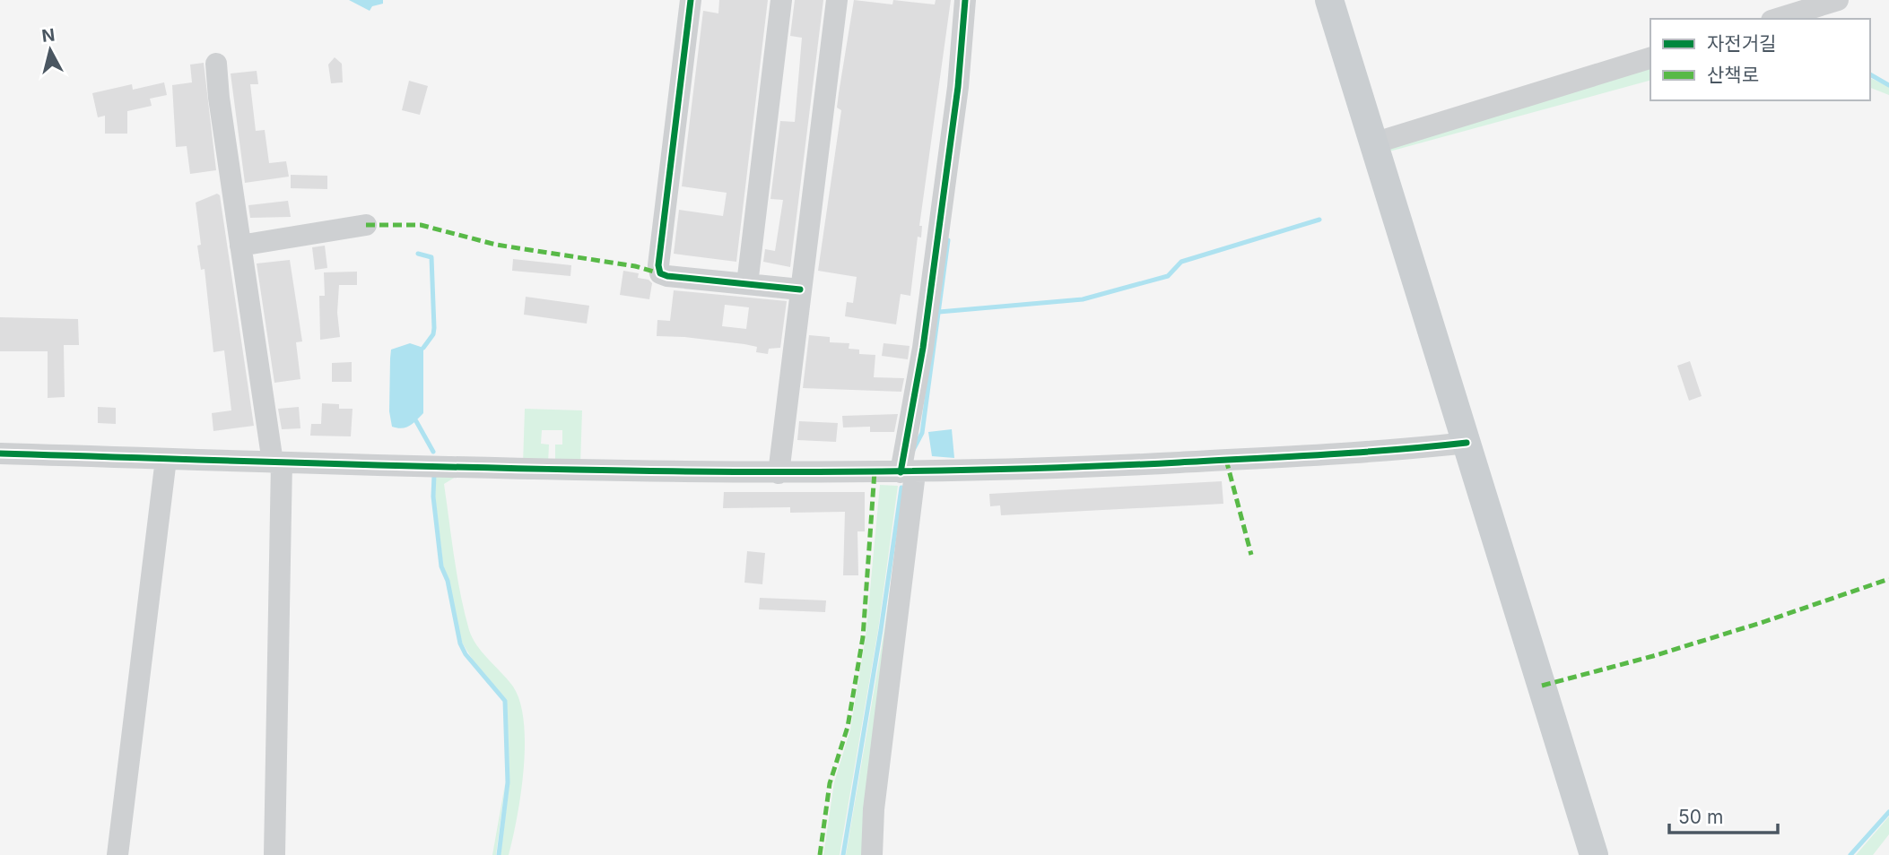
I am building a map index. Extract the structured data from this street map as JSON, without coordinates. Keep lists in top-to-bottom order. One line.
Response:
{"legend":["자전거길","산책로"],"scale_bar":"50 m","north":"top"}
